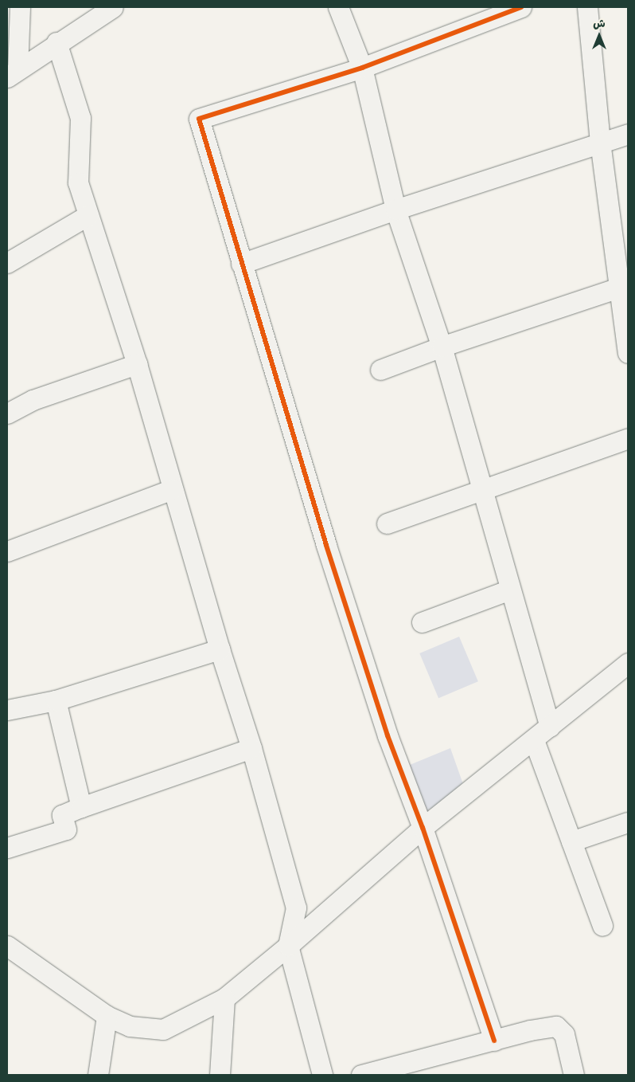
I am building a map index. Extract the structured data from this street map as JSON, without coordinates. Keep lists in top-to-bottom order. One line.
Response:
{"north":"top"}
